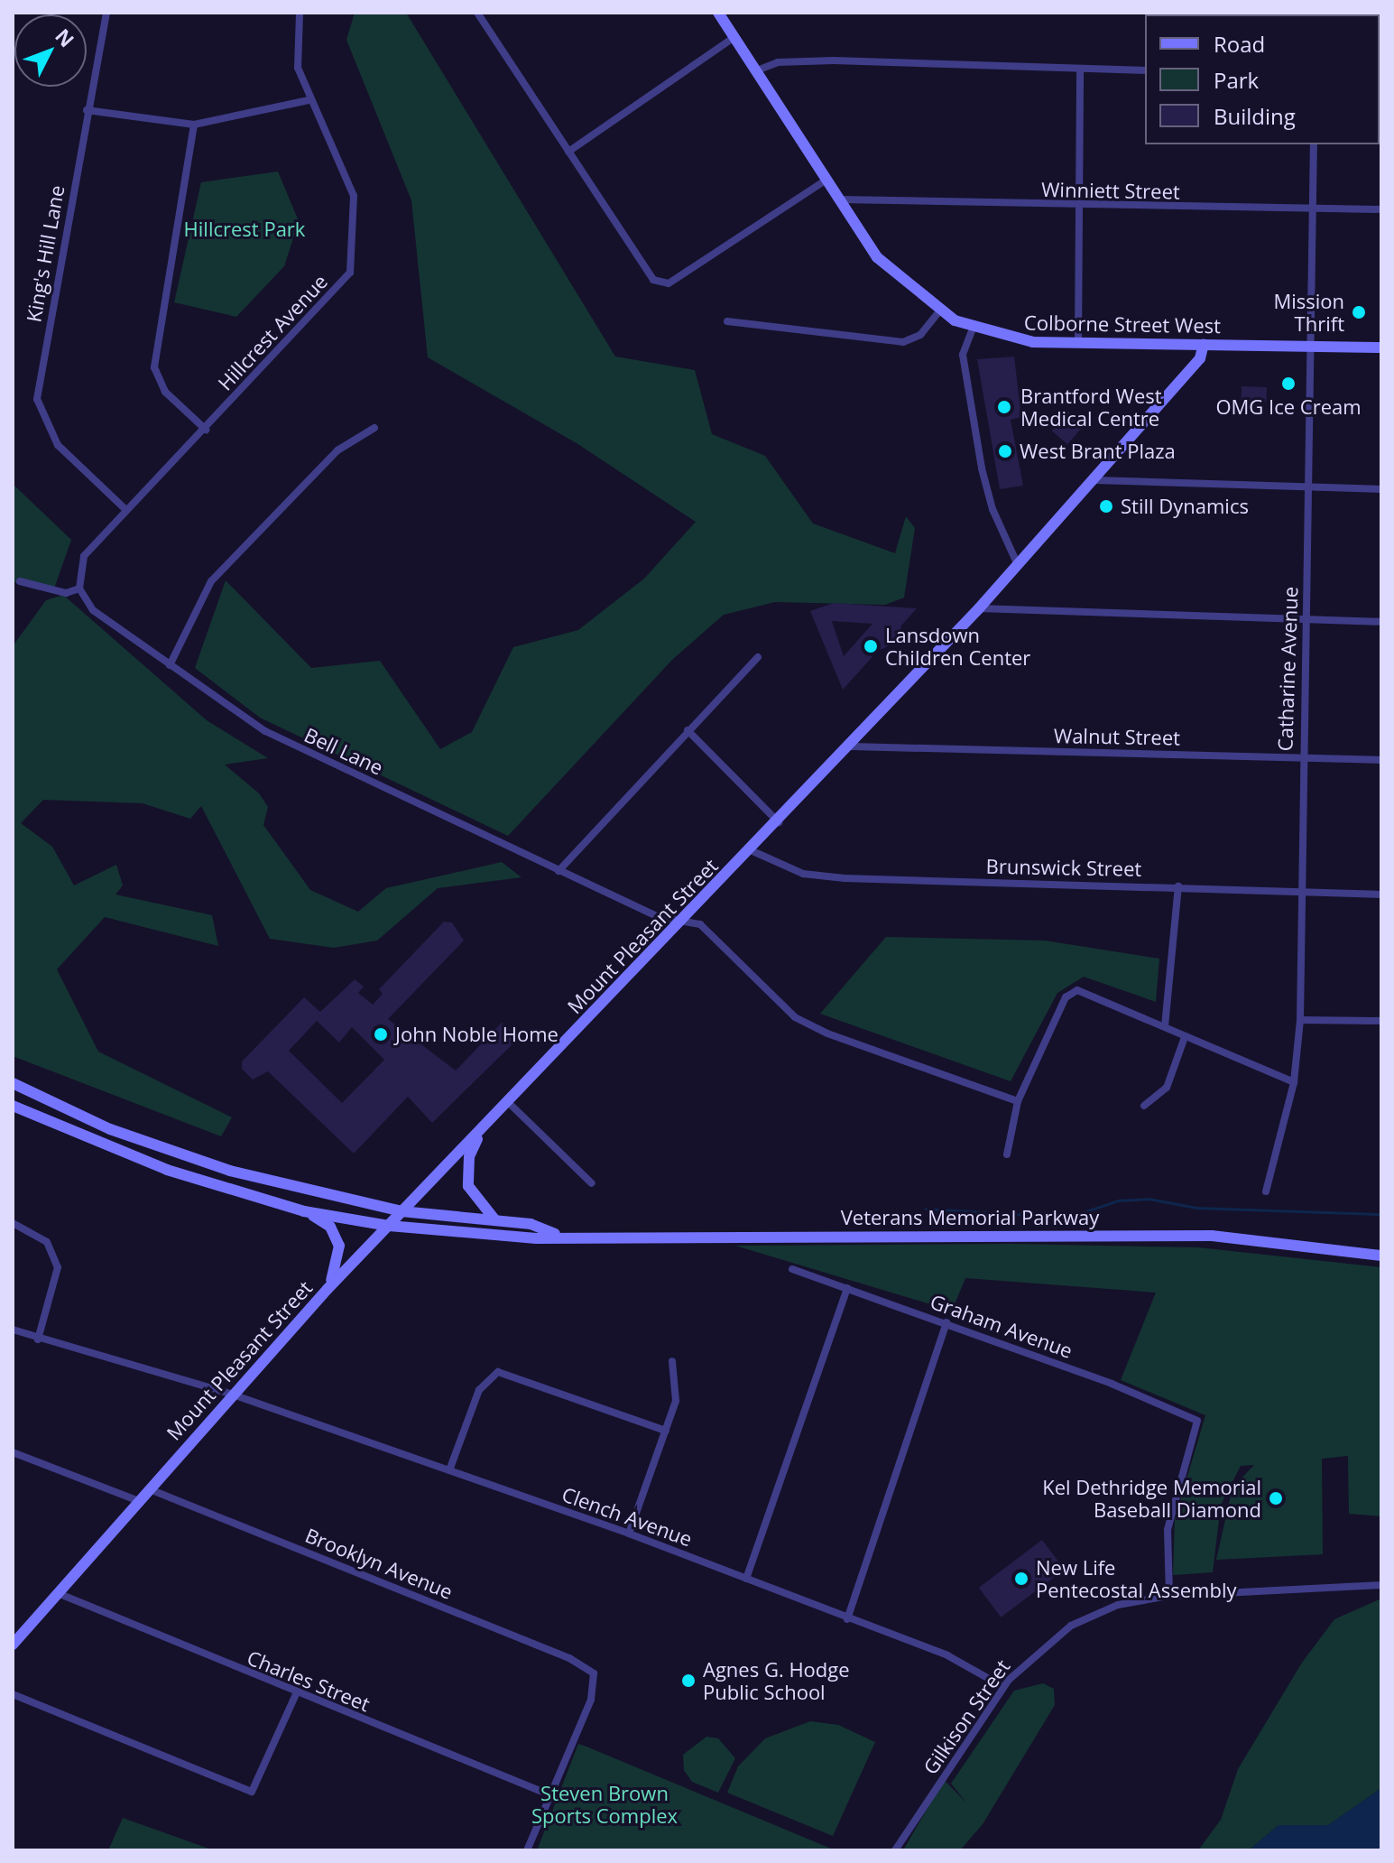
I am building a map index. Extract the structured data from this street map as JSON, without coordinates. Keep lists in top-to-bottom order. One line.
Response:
{"streets":{"main road":["Colborne Street West","Mount Pleasant Street","Veterans Memorial Parkway"],"street":["Winniett Street","King's Hill Lane","Hillcrest Avenue","Catharine Avenue","Walnut Street","Bell Lane","Brunswick Street","Graham Avenue","Clench Avenue","Brooklyn Avenue","Charles Street","Gilkison Street"]},"crossings":[["Winniett Street","Colborne Street West"],["Winniett Street","Catharine Avenue"],["King's Hill Lane","Hillcrest Avenue"],["Colborne Street West","Catharine Avenue"],["Colborne Street West","Mount Pleasant Street"],["Hillcrest Avenue","Bell Lane"],["Catharine Avenue","Walnut Street"],["Catharine Avenue","Brunswick Street"],["Walnut Street","Mount Pleasant Street"],["Bell Lane","Mount Pleasant Street"],["Brunswick Street","Mount Pleasant Street"],["Mount Pleasant Street","Veterans Memorial Parkway"],["Mount Pleasant Street","Clench Avenue"],["Mount Pleasant Street","Brooklyn Avenue"],["Mount Pleasant Street","Charles Street"],["Graham Avenue","Gilkison Street"],["Clench Avenue","Gilkison Street"],["Brooklyn Avenue","Charles Street"]],"parks":["Hillcrest Park","Steven Brown Sports Complex"],"places":["Mission Thrift","OMG Ice Cream","Brantford West Medical Centre","West Brant Plaza","Still Dynamics","Lansdown Children Center","John Noble Home","Kel Dethridge Memorial Baseball Diamond","New Life Pentecostal Assembly","Agnes G. Hodge Public School"],"legend":["Road","Park","Building"],"north":"top right"}
